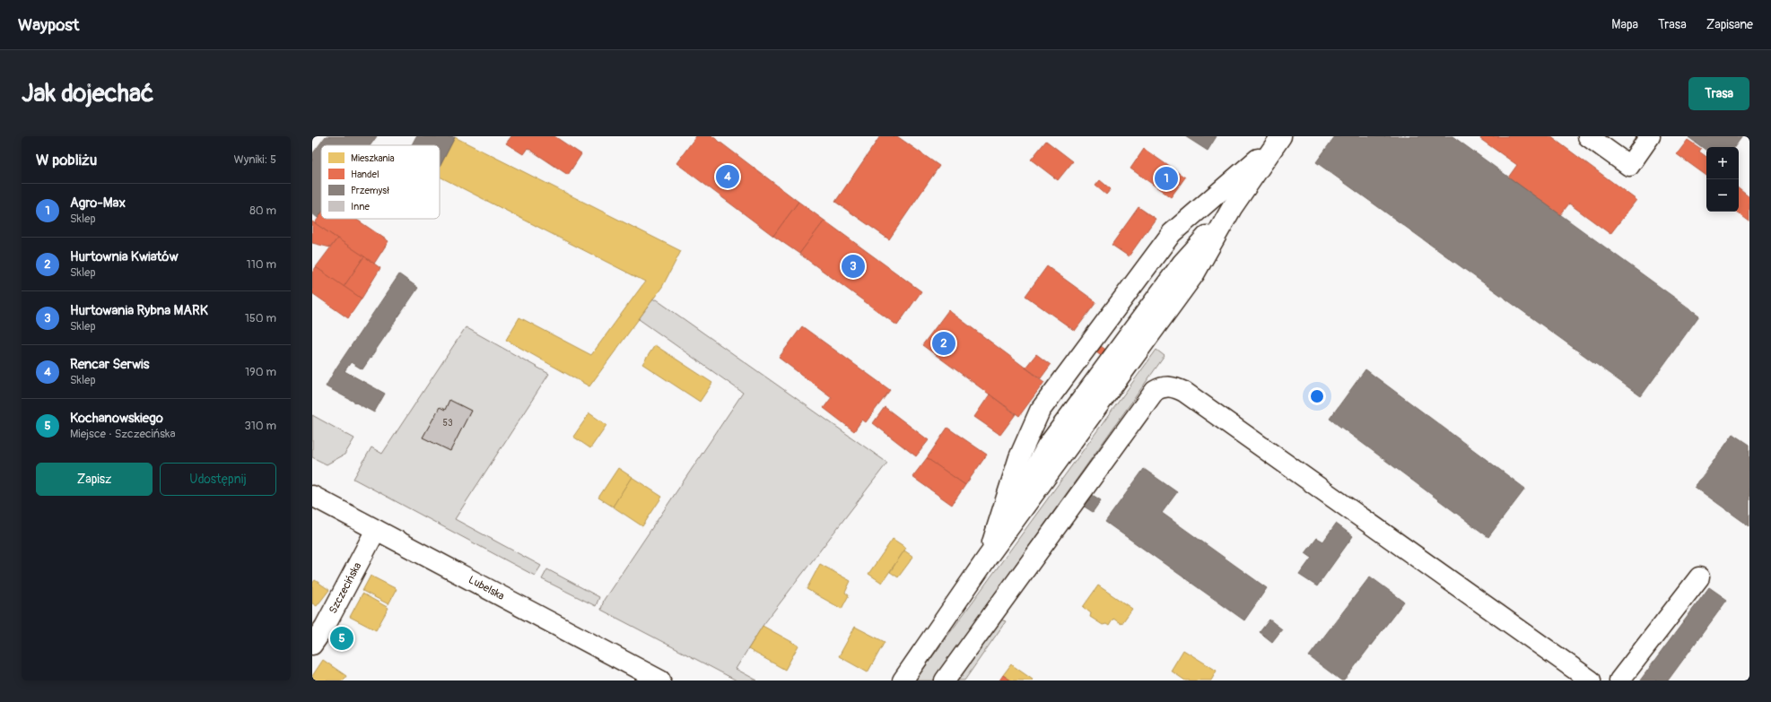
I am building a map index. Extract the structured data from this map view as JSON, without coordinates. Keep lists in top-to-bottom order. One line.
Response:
{"streets":{"main road":["Szczecińska","Lubelska"]},"crossings":[["Szczecińska","Lubelska"]],"house_numbers":["53"],"legend":["Mieszkania","Handel","Przemysł","Inne"],"page":{"header":"Waypost","nav":["Mapa","Trasa","Zapisane"],"buttons":["Trasa",["Zapisz","Udostępnij"]],"title":"Jak dojechać","heading":["W pobliżu","Wyniki: 5"],"map_buttons":["+","−"],"pins":["4","1","3","2","5"],"list":[{"mark":"1","name":"Agro-Max","note":"Sklep","value":"80 m"},{"mark":"2","name":"Hurtownia Kwiatów","note":"Sklep","value":"110 m"},{"mark":"3","name":"Hurtowania Rybna MARK","note":"Sklep","value":"150 m"},{"mark":"4","name":"Rencar Serwis","note":"Sklep","value":"190 m"},{"mark":"5","name":"Kochanowskiego","note":"Miejsce · Szczecińska","value":"310 m"}]}}
